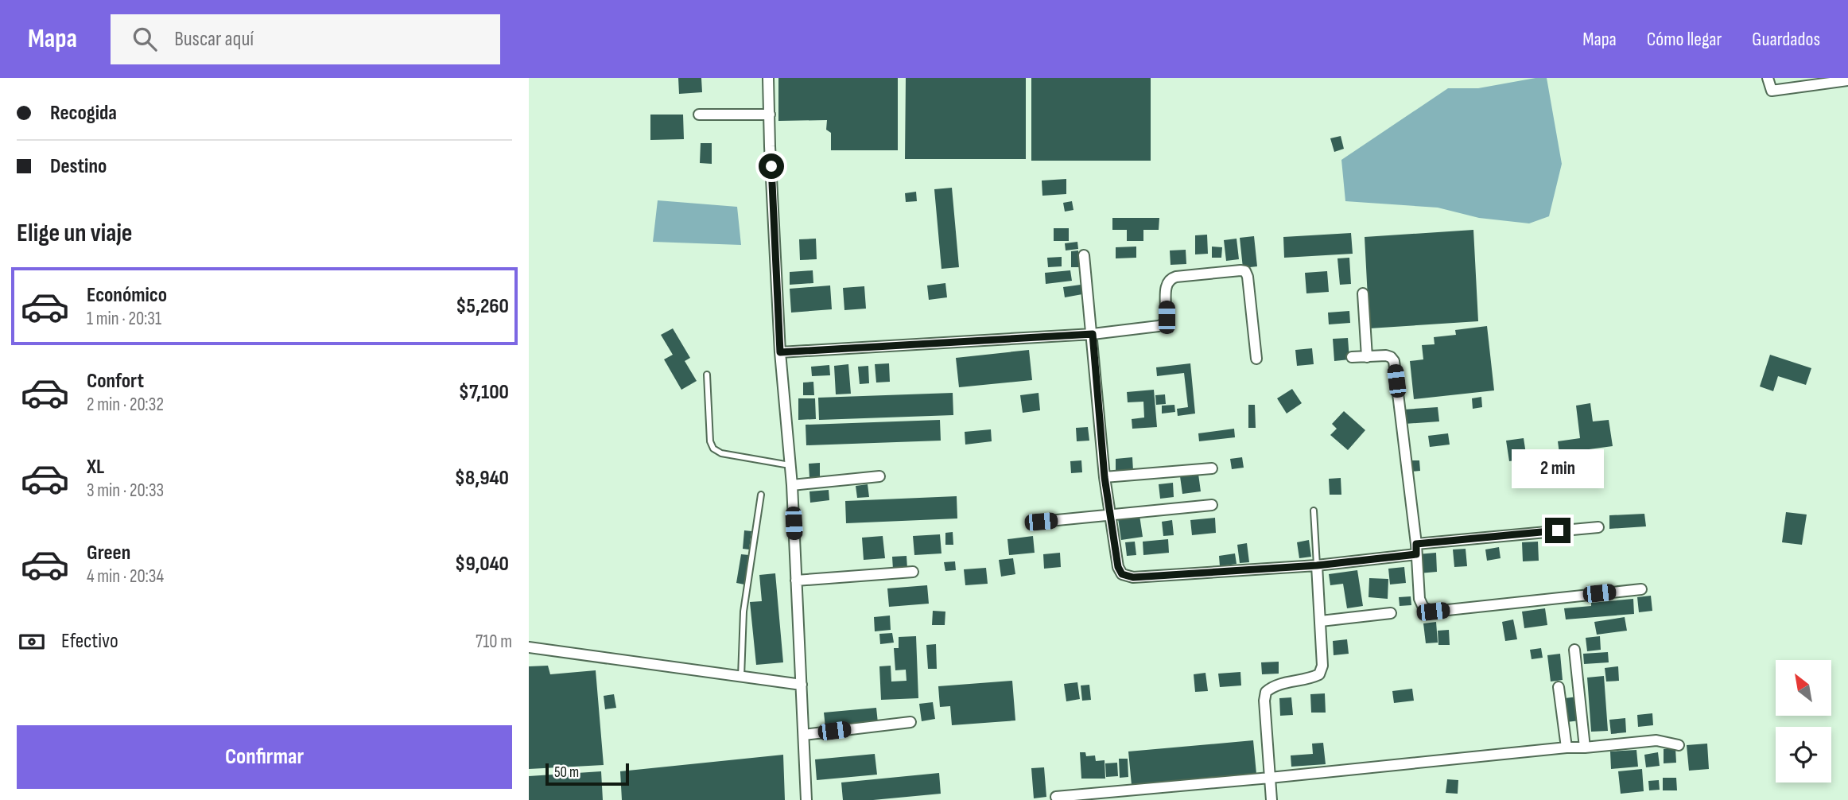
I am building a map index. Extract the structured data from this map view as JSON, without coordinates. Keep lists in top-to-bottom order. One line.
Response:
{"scale_bar":"50 m","north":"top left","page":{"header":"Mapa","search":"Buscar aquí","nav":["Mapa","Cómo llegar","Guardados"],"banner":["Recogida","Destino"],"heading":"Elige un viaje","list":[{"name":"Económico","note":"1 min · 20:31","value":"$5,260"},{"name":"Confort","note":"2 min · 20:32","value":"$7,100"},{"name":"XL","note":"3 min · 20:33","value":"$8,940"},{"name":"Green","note":"4 min · 20:34","value":"$9,040"}],"bubble":"2 min","pay":["Efectivo","710 m"],"buttons":"Confirmar","scale":"50 m"}}
